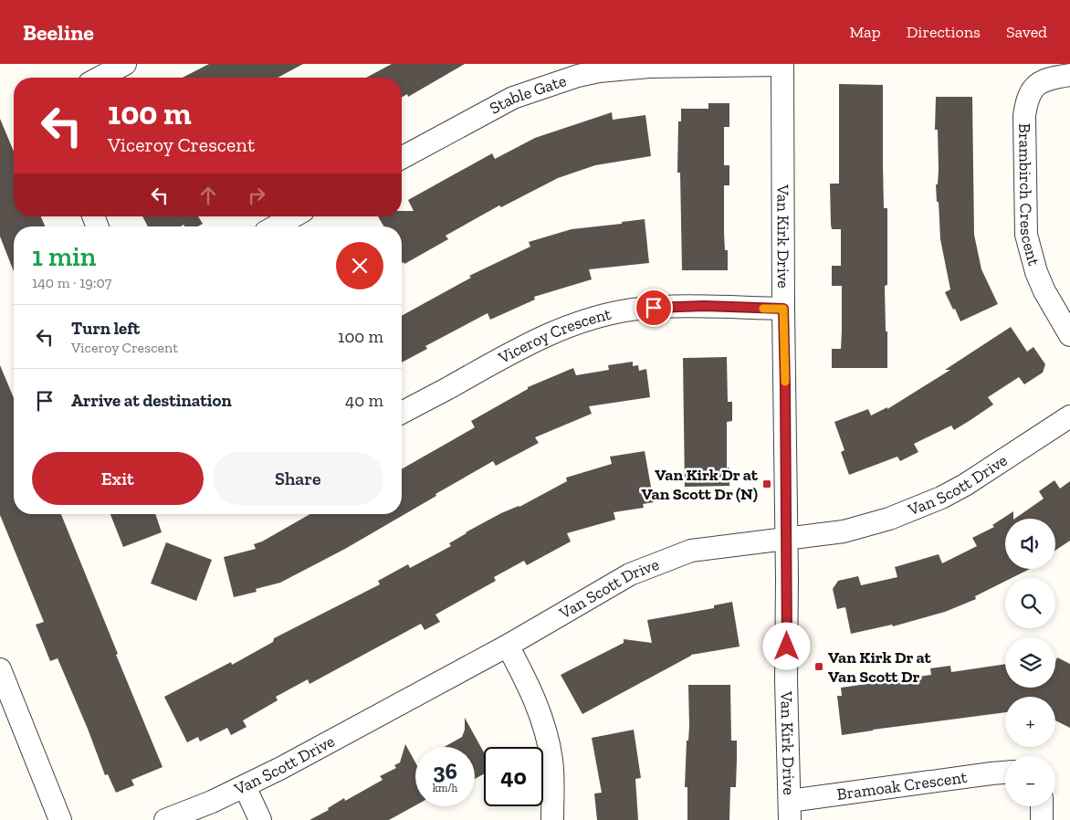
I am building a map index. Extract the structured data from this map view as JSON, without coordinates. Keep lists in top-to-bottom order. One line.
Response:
{"streets":{"street":["Stable Gate","Brambirch Crescent","Van Kirk Drive","Viceroy Crescent","Van Scott Drive","Bramoak Crescent"]},"crossings":[["Stable Gate","Van Kirk Drive"],["Van Kirk Drive","Viceroy Crescent"],["Van Kirk Drive","Van Scott Drive"],["Van Kirk Drive","Bramoak Crescent"]],"places":{"transit":["Van Kirk Dr at Van Scott Dr (N)","Van Kirk Dr at Van Scott Dr"]},"page":{"header":"Beeline","nav":["Map","Directions","Saved"],"turn":["100 m","Viceroy Crescent"],"heading":["1 min","140 m · 19:07"],"list":[{"name":"Turn left","note":"Viceroy Crescent","value":"100 m"},{"name":"Arrive at destination","value":"40 m"}],"buttons":["Exit","Share"],"map_buttons":["+","−"],"speed":"36 km/h","limit":"40"}}
